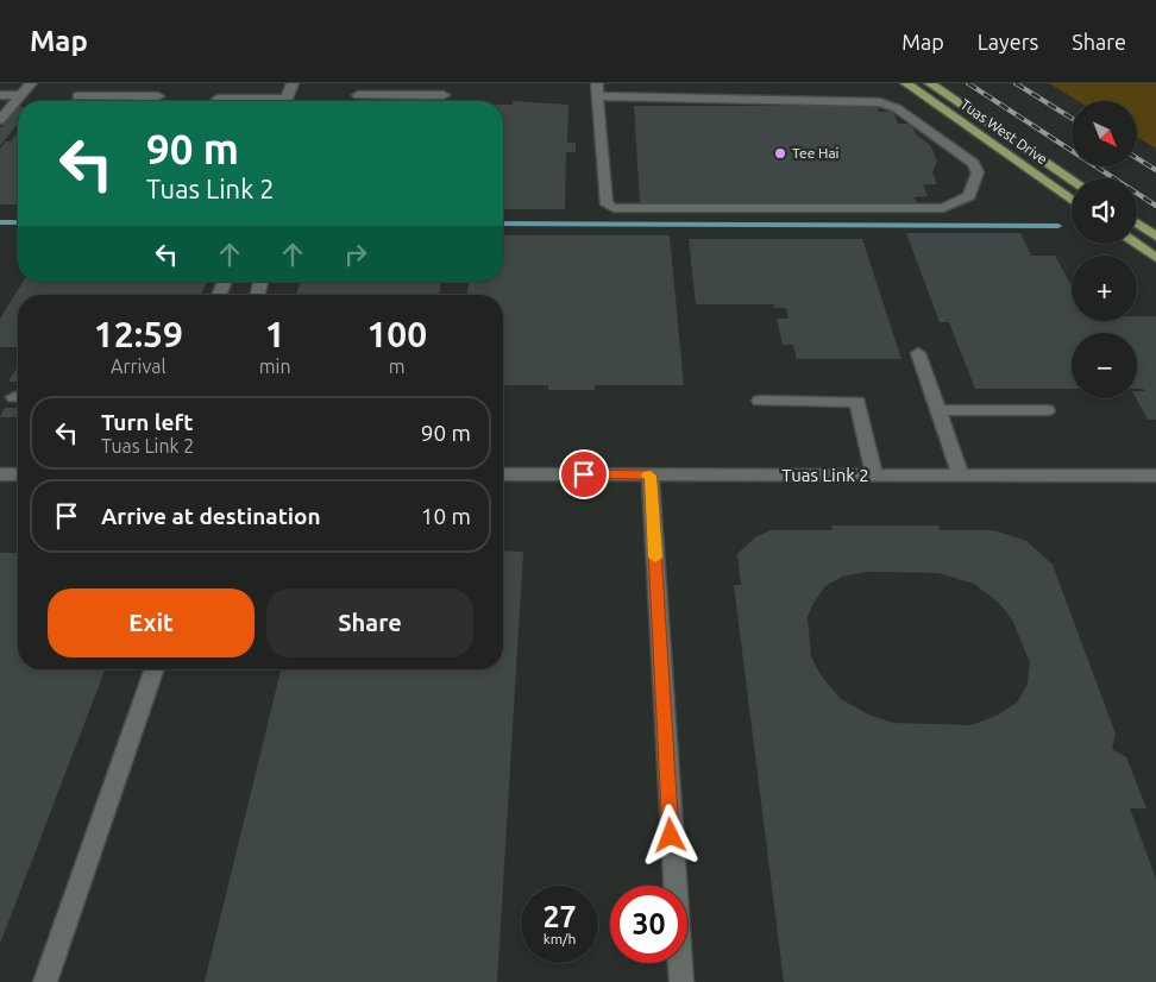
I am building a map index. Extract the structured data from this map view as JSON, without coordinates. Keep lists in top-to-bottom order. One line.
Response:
{"streets":{"main road":["Tuas West Drive"],"street":["Tuas Link 2"]},"places":["Tee Hai"],"north":"bottom right","page":{"header":"Map","nav":["Map","Layers","Share"],"map_buttons":["+","−"],"turn":["90 m","Tuas Link 2"],"eta":["12:59","Arrival","1","min","100","m"],"list":[{"name":"Turn left","note":"Tuas Link 2","value":"90 m"},{"name":"Arrive at destination","value":"10 m"}],"buttons":["Exit","Share"],"speed":"27 km/h","limit":"30"}}
